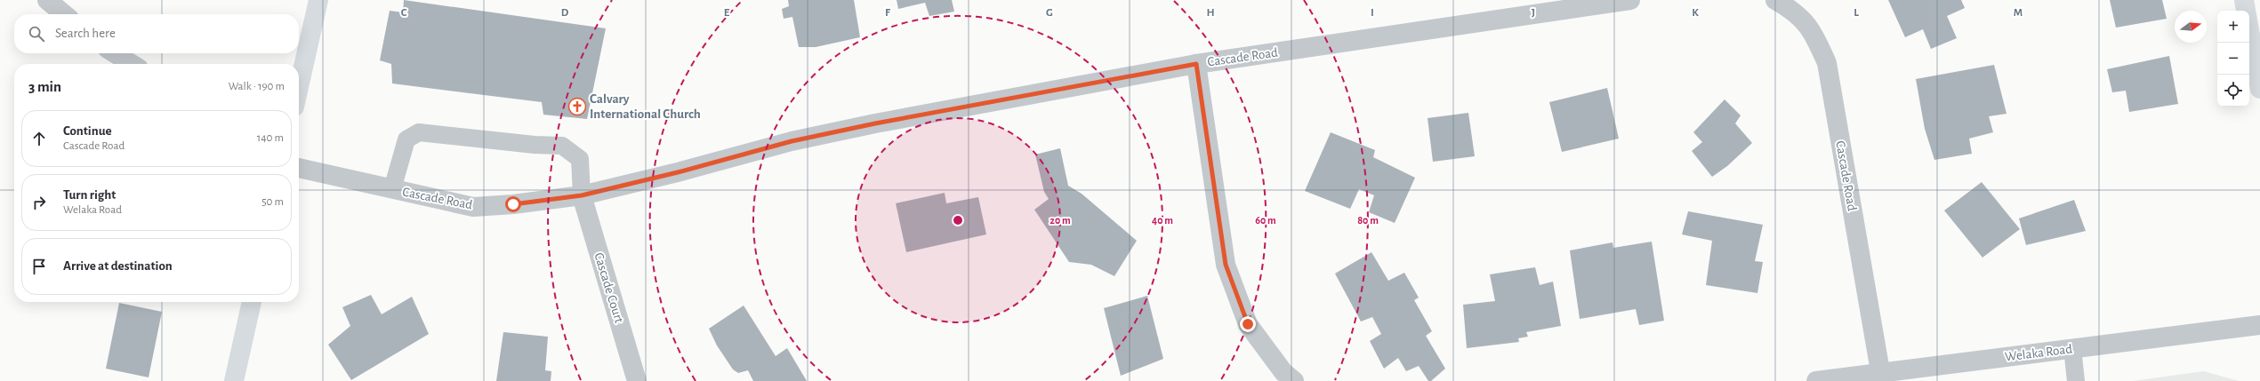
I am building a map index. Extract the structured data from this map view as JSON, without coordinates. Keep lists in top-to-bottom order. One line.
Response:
{"streets":{"street":["Cascade Road","Cascade Court","Welaka Road"]},"crossings":[["Cascade Road","Cascade Court"],["Cascade Road","Welaka Road"]],"places":{"church":["Calvary International Church"]},"north":"right","page":{"map_buttons":["+","−"],"search":"Search here","heading":["3 min","Walk · 190 m"],"list":[["Continue","Cascade Road","140 m"],["Turn right","Welaka Road","50 m"],"Arrive at destination"]},"grid":{"columns":["C","D","E","F","G","H","I","J","K","L","M"]},"rings":["20 m","40 m","60 m","80 m"]}
